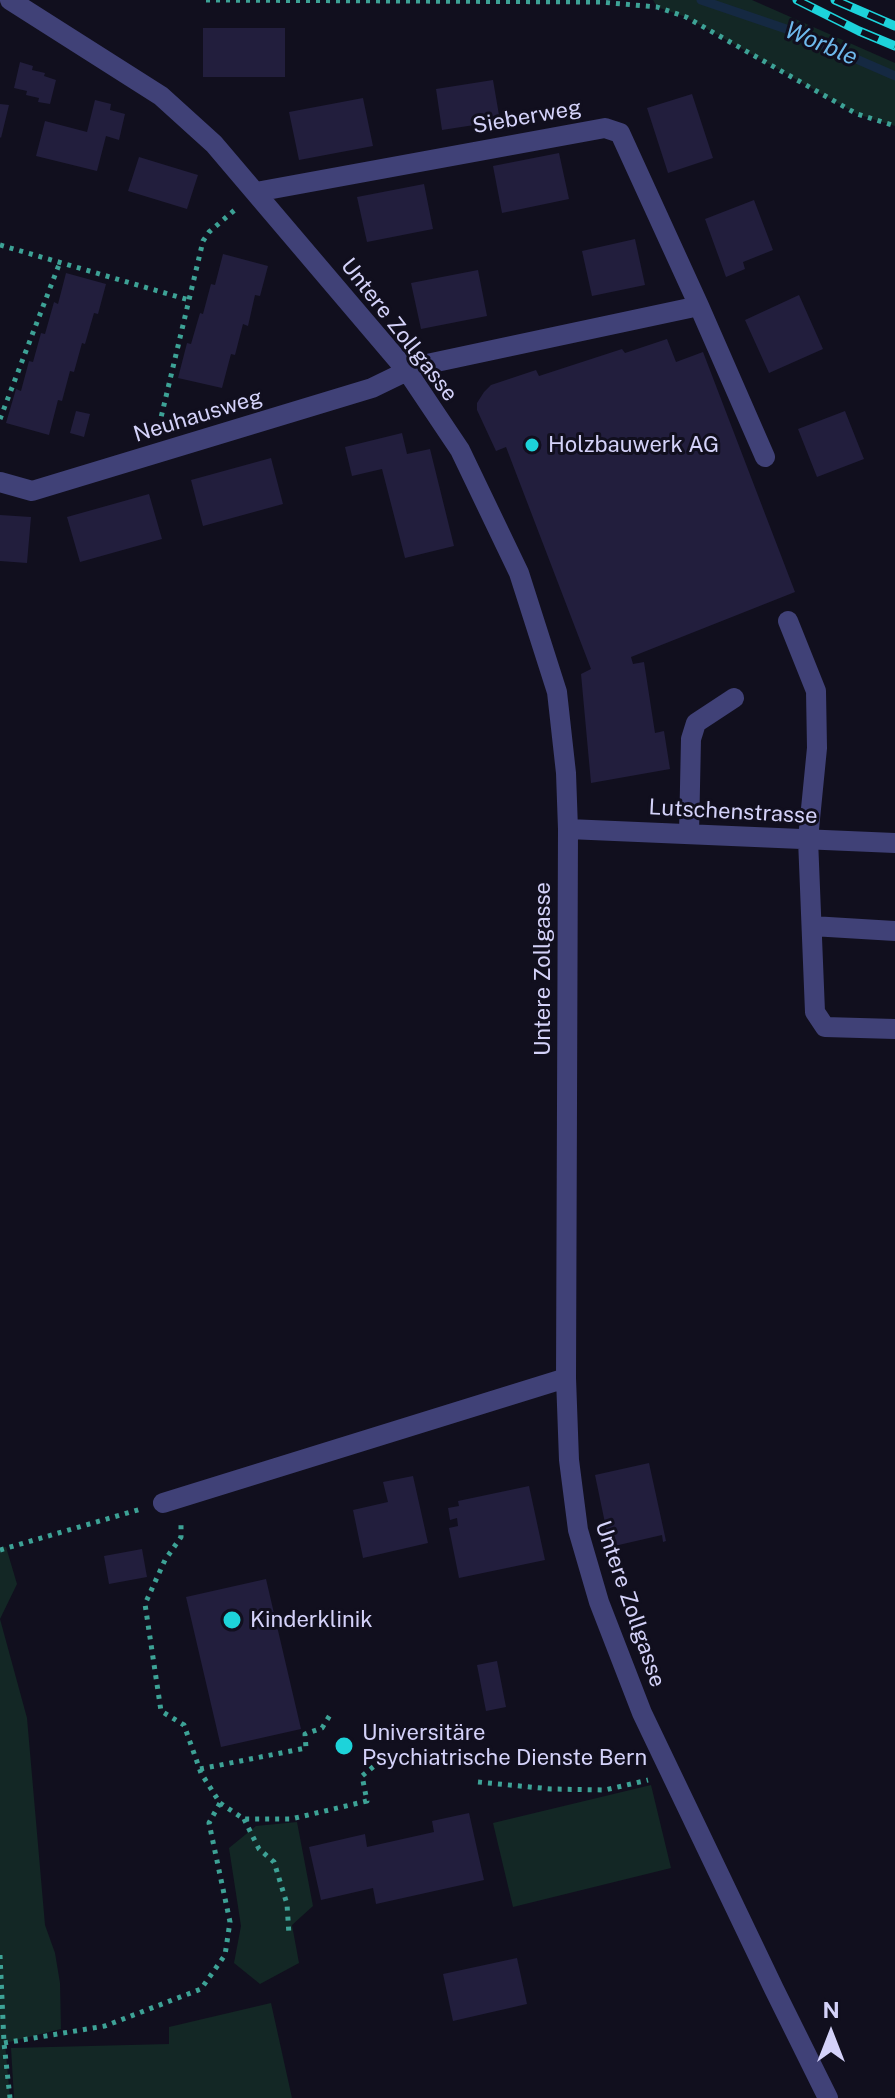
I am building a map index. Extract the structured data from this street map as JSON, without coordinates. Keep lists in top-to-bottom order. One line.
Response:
{"streets":{"street":["Sieberweg","Untere Zollgasse","Neuhausweg","Lutschenstrasse"]},"crossings":[["Sieberweg","Untere Zollgasse"],["Untere Zollgasse","Neuhausweg"],["Untere Zollgasse","Lutschenstrasse"]],"water":["Worble"],"places":["Holzbauwerk AG","Kinderklinik","Universitäre Psychiatrische Dienste Bern"],"north":"top"}
